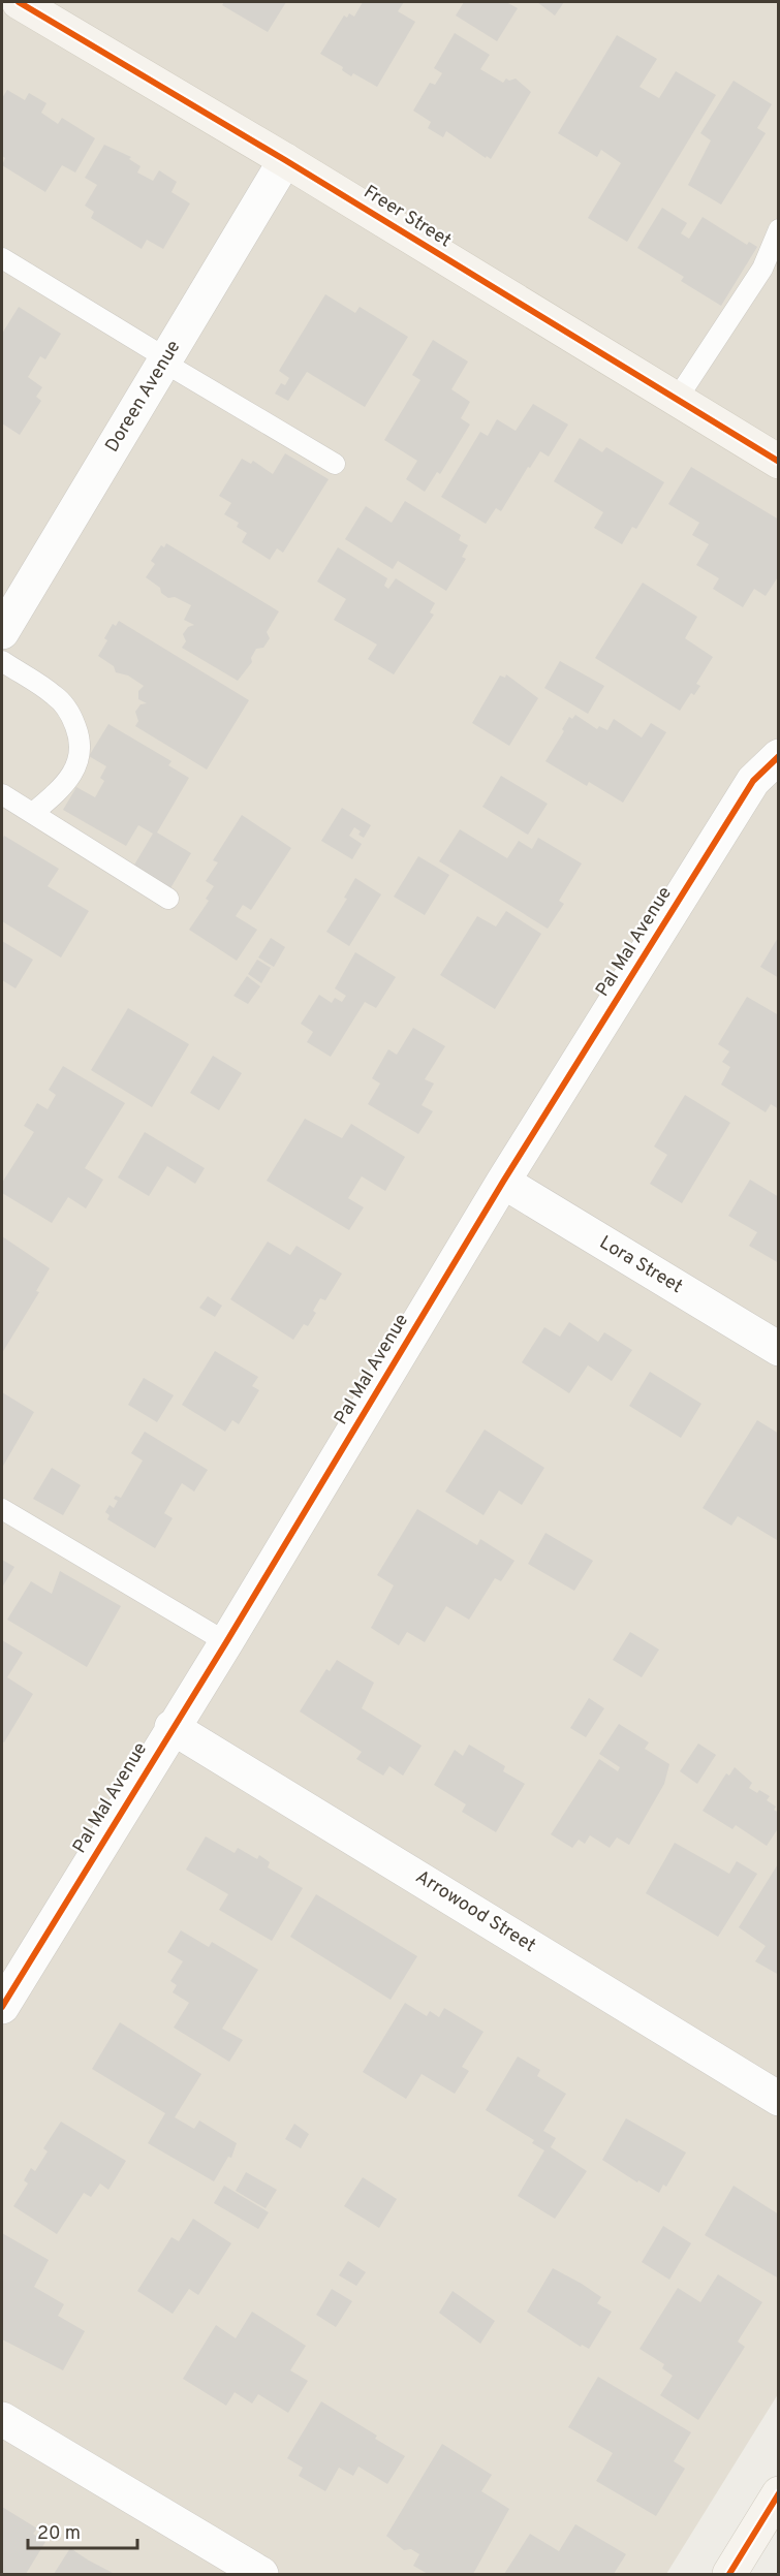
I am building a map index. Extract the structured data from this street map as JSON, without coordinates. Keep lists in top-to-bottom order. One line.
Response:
{"streets":{"street":["Freer Street","Doreen Avenue","Pal Mal Avenue","Lora Street","Arrowood Street"]},"crossings":[["Freer Street","Doreen Avenue"],["Pal Mal Avenue","Lora Street"],["Pal Mal Avenue","Arrowood Street"]],"scale_bar":"20 m"}
